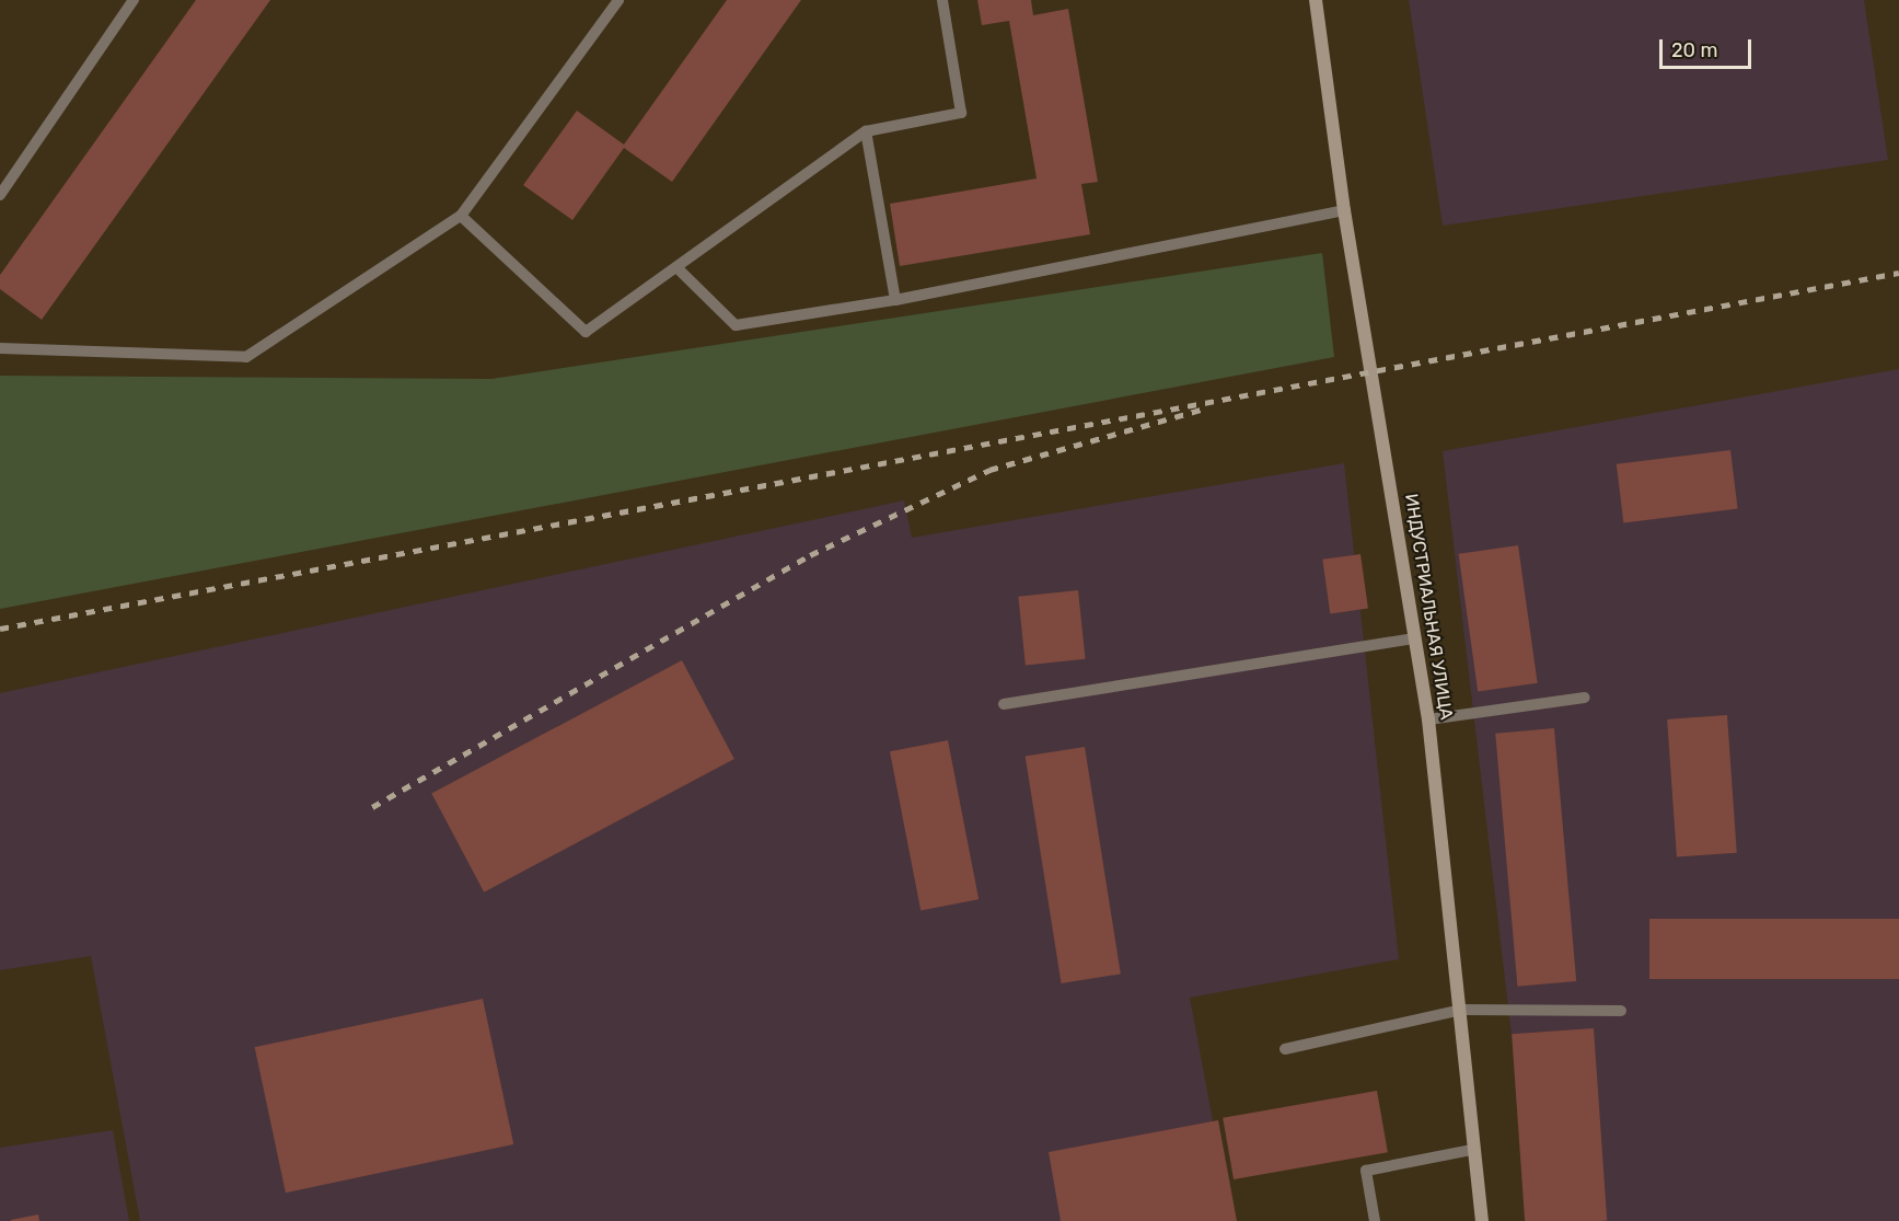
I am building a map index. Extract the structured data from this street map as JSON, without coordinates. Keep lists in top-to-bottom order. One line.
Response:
{"streets":{"main road":["ИНДУСТРИАЛЬНАЯ УЛИЦА"]},"scale_bar":"20 m"}
